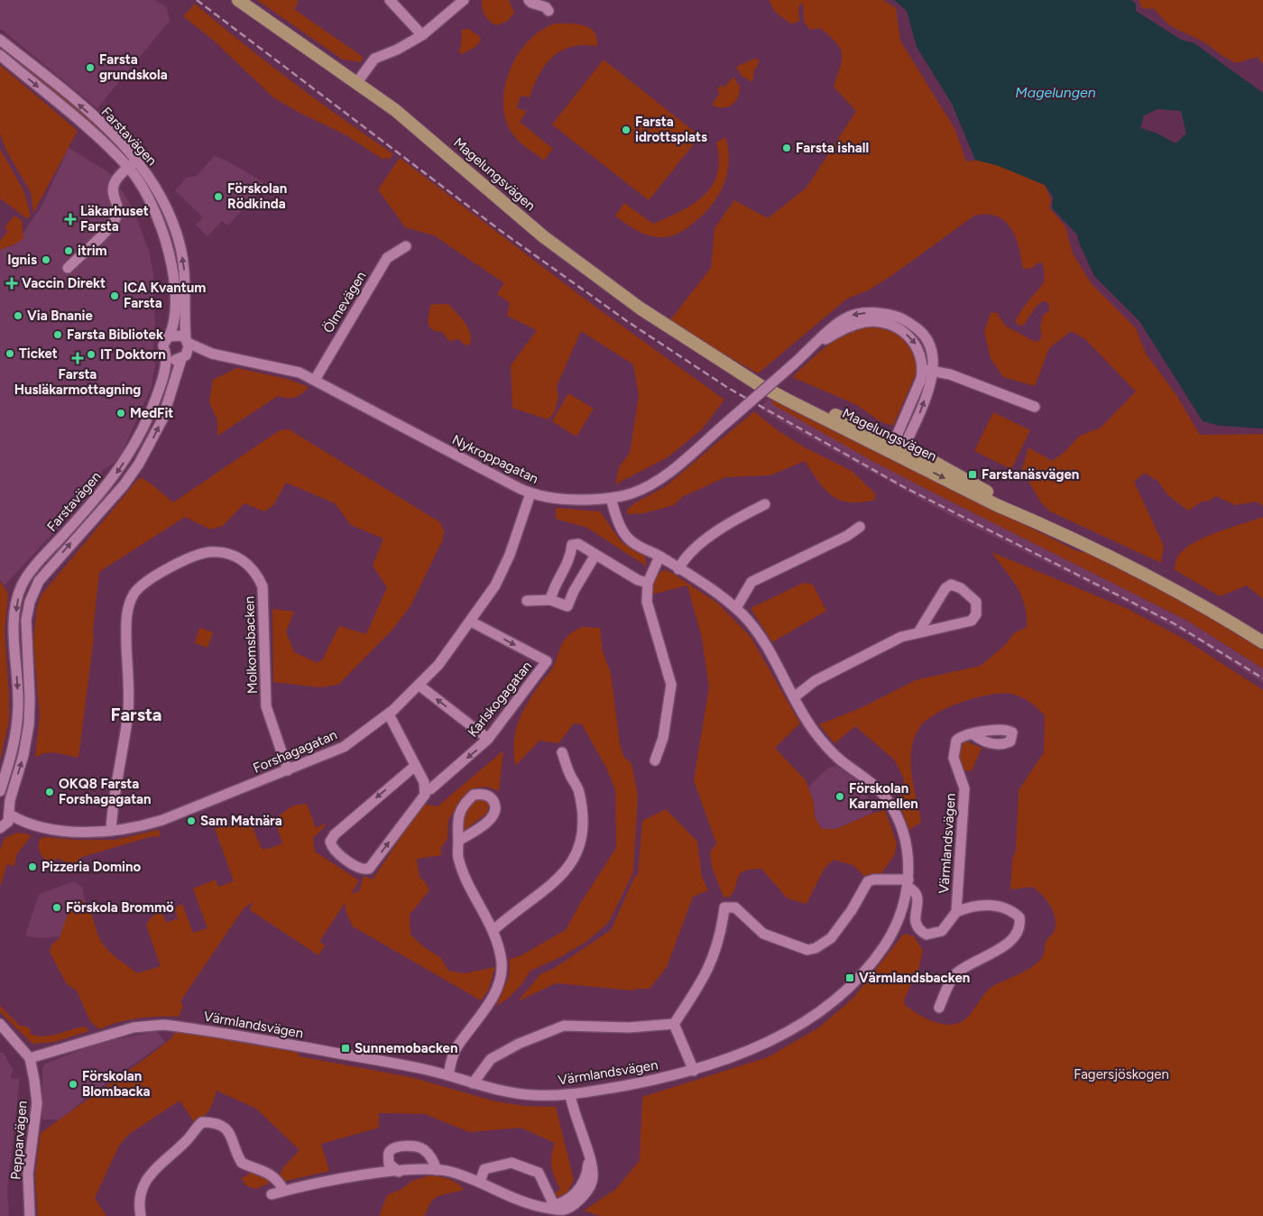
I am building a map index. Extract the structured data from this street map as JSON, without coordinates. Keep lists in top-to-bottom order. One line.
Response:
{"streets":{"main road":["Magelungsvägen"],"street":["Farstavägen","Ölmevägen","Nykroppagatan","Molkomsbacken","Karlskogagatan","Forshagagatan","Värmlandsvägen","Pepparvägen"]},"crossings":[["Farstavägen","Nykroppagatan"],["Farstavägen","Forshagagatan"],["Magelungsvägen","Nykroppagatan"],["Ölmevägen","Nykroppagatan"],["Nykroppagatan","Forshagagatan"],["Nykroppagatan","Värmlandsvägen"],["Molkomsbacken","Forshagagatan"],["Karlskogagatan","Forshagagatan"],["Värmlandsvägen","Pepparvägen"]],"districts":["Farsta"],"water":["Magelungen"],"parks":["Fagersjöskogen"],"places":{"other":["Farsta grundskola","Farsta idrottsplats","Farsta ishall","Förskolan Rödkinda","itrim","Ignis","ICA Kvantum Farsta","Via Bnanie","Farsta Bibliotek","Ticket","IT Doktorn","MedFit","OKQ8 Farsta Forshagagatan","Förskolan Karamellen","Sam Matnära","Pizzeria Domino","Förskola Brommö","Förskolan Blombacka"],"health":["Läkarhuset Farsta","Vaccin Direkt","Farsta Husläkarmottagning"],"transit":["Farstanäsvägen","Värmlandsbacken","Sunnemobacken"]}}
